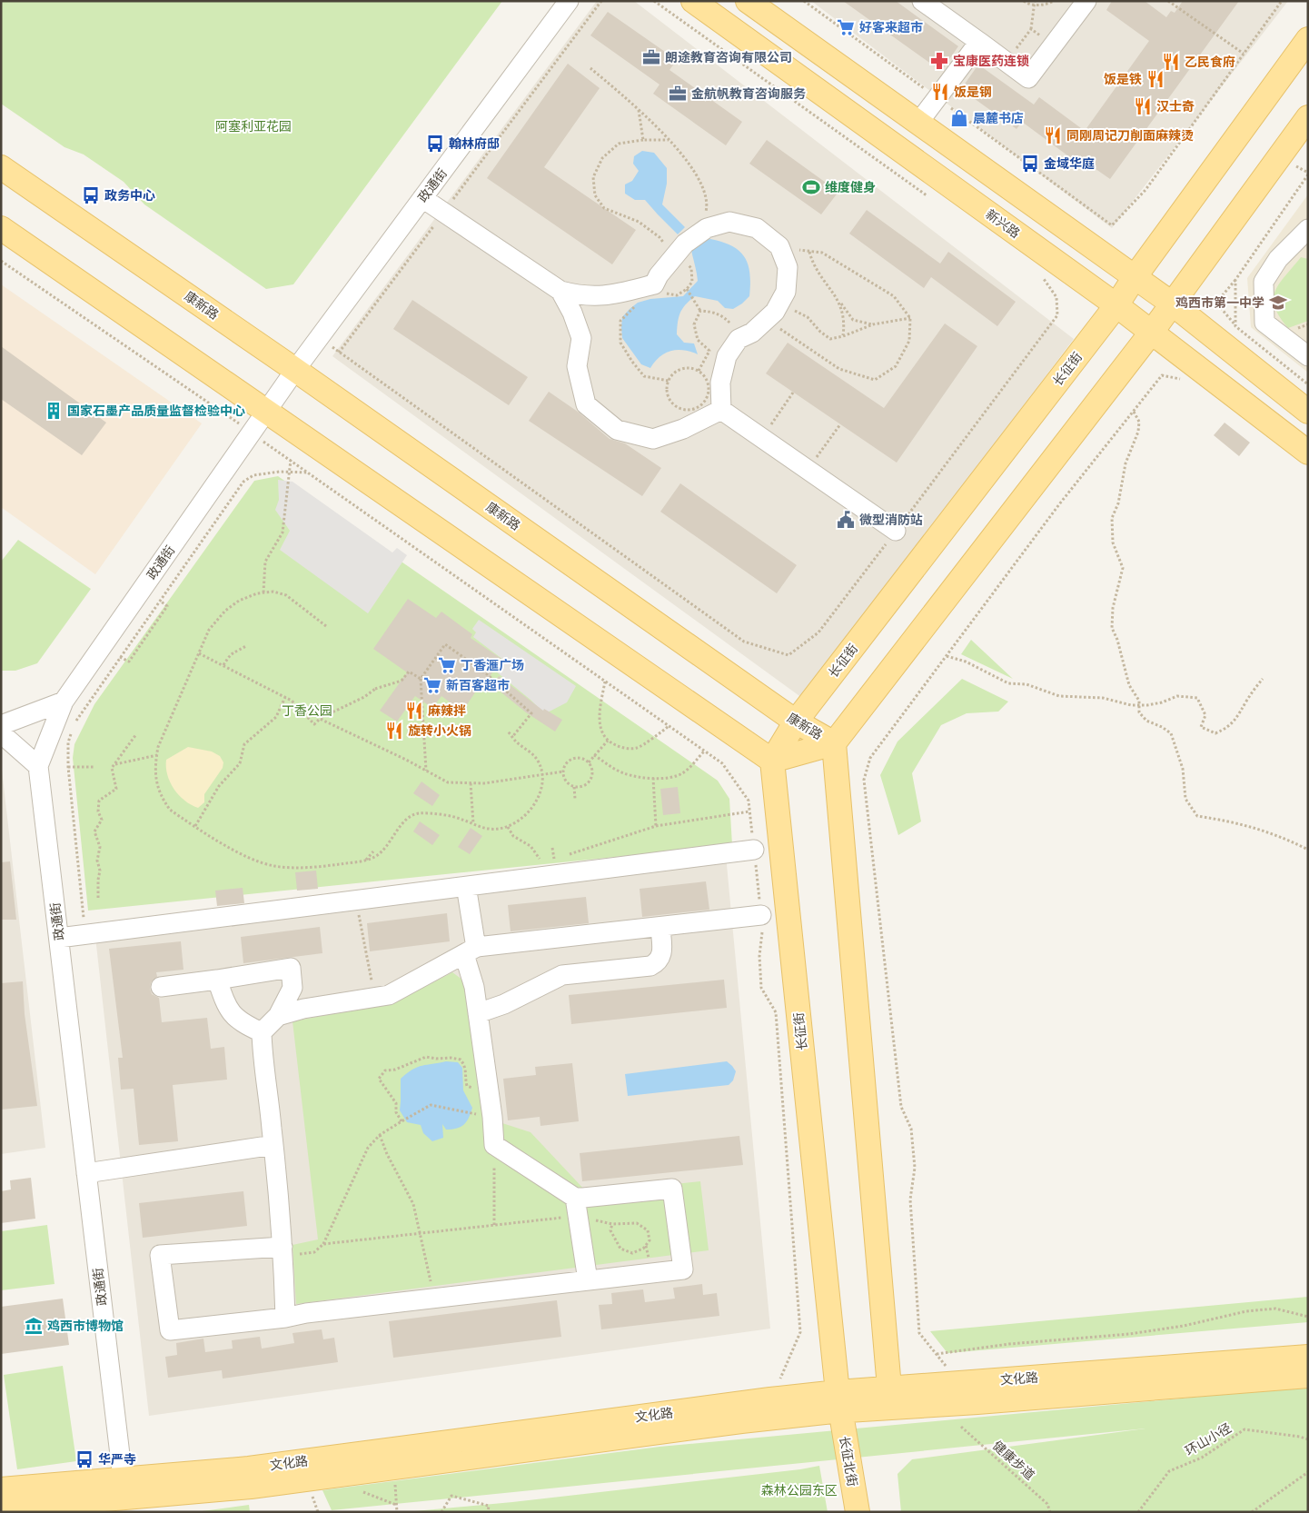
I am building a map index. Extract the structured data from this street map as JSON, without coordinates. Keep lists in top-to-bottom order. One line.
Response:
{"streets":{"main road":["新兴路","康新路","长征街","文化路","长征北街"],"street":["政通街"],"path":["环山小径","健康步道"]},"crossings":[["政通街","康新路"],["政通街","文化路"],["新兴路","长征街"],["康新路","长征街"],["长征街","文化路"],["长征街","长征北街"],["文化路","长征北街"]],"parks":["阿塞利亚花园","丁香公园","森林公园东区"],"places":{"supermarket":["好客来超市","丁香滙广场","新百客超市"],"office":["朗途教育咨询有限公司","金航帆教育咨询服务"],"pharmacy":["宝康医药连锁"],"restaurant":["乙民食府","饭是铁","饭是钢","汉士奇","同刚周记刀削面麻辣烫","麻辣拌","旋转小火锅"],"shop":["晨麓书店"],"bus stop":["翰林府邸","金域华庭","政务中心","华严寺"],"sports":["维度健身"],"school or university":["鸡西市第一中学"],"building":["国家石墨产品质量监督检验中心"],"public building":["微型消防站"],"museum":["鸡西市博物馆"]}}
